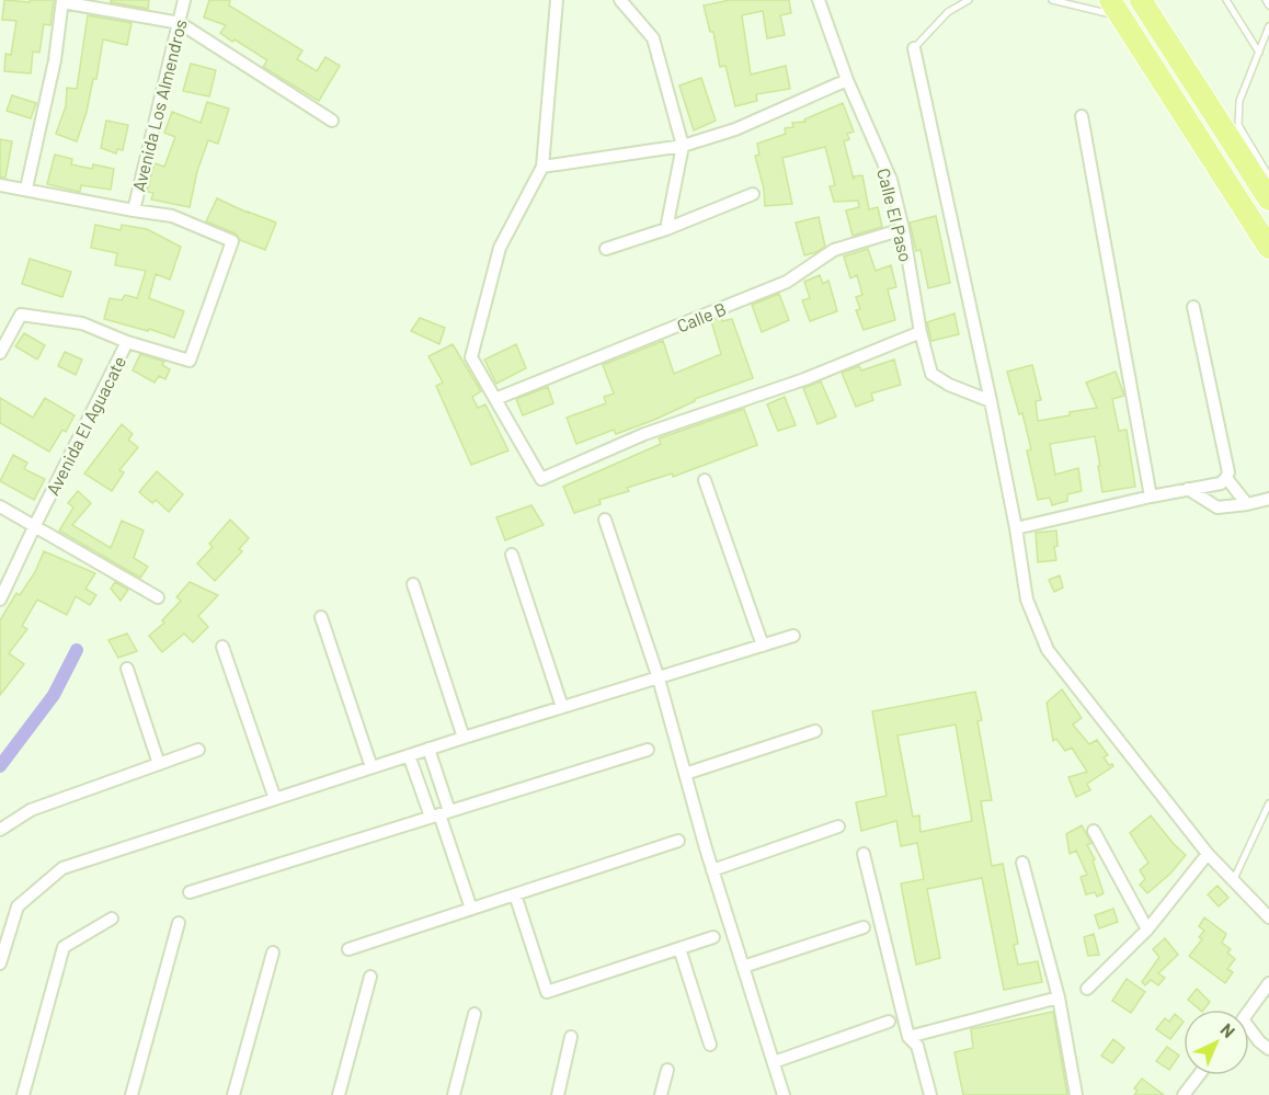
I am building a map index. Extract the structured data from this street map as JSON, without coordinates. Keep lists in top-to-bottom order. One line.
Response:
{"streets":{"street":["Avenida Los Almendros","Calle El Paso","Calle B","Avenida El Aguacate"]},"crossings":[["Avenida Los Almendros","Avenida El Aguacate"],["Calle El Paso","Calle B"]],"north":"top right"}
